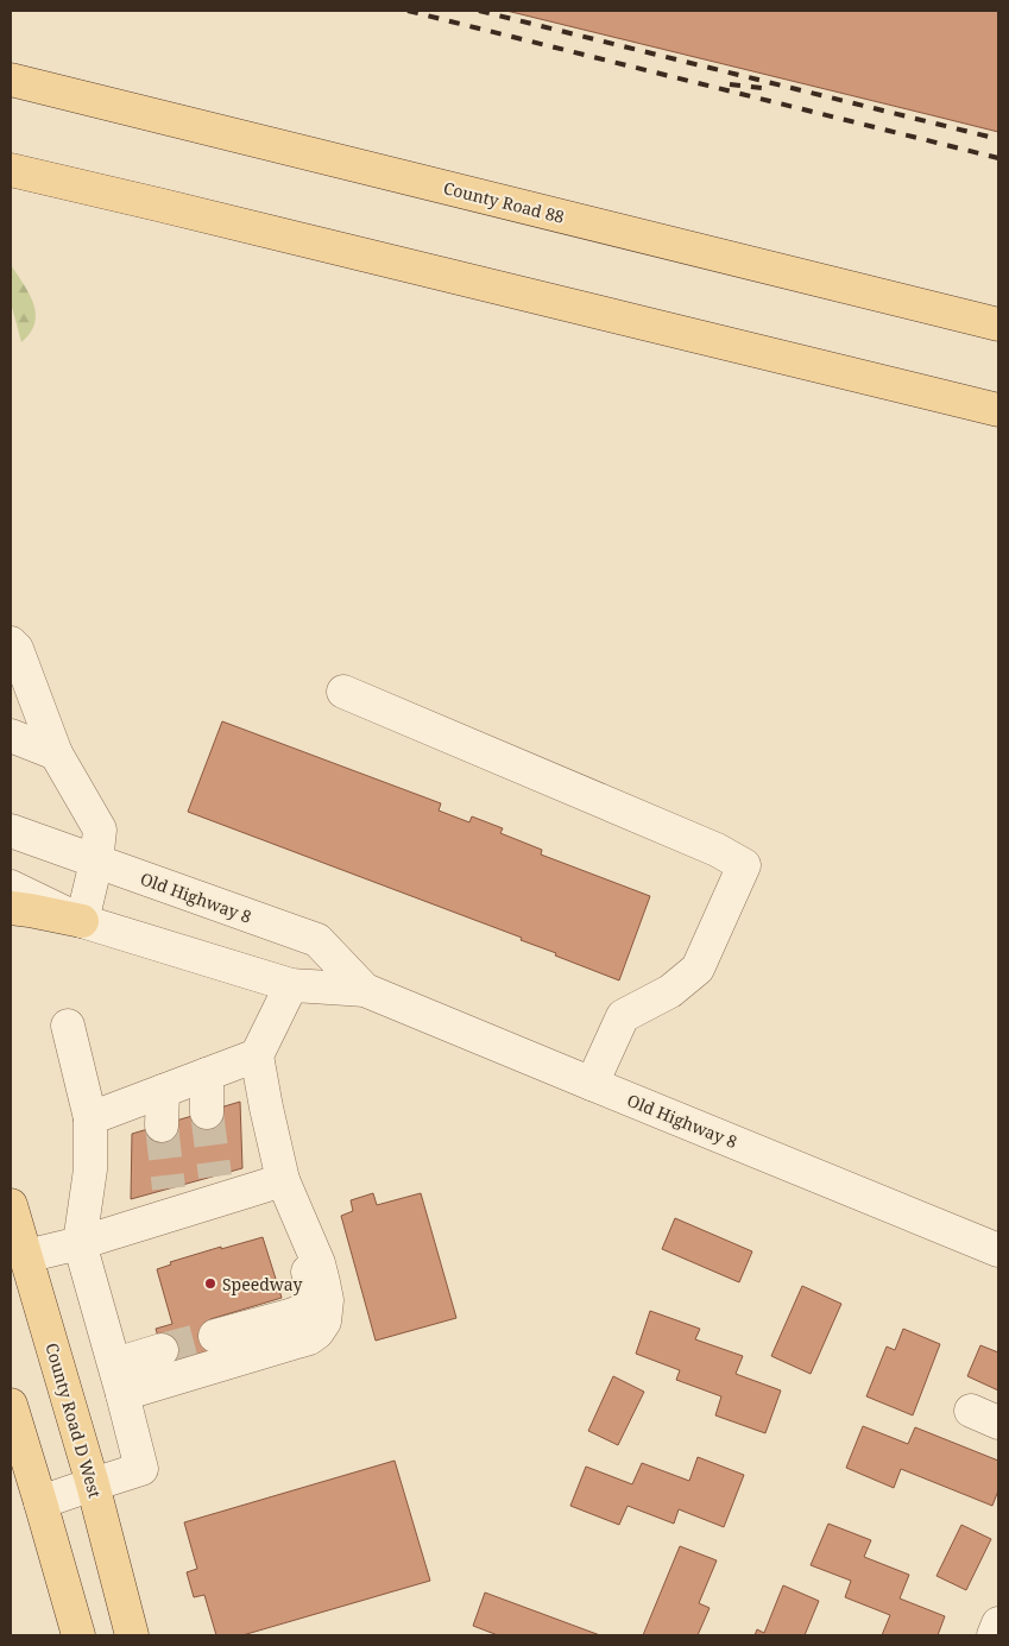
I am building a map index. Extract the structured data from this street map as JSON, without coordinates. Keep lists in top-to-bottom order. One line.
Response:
{"streets":{"main road":["County Road 88","County Road D West"],"street":["Old Highway 8"]},"places":["Speedway"]}
